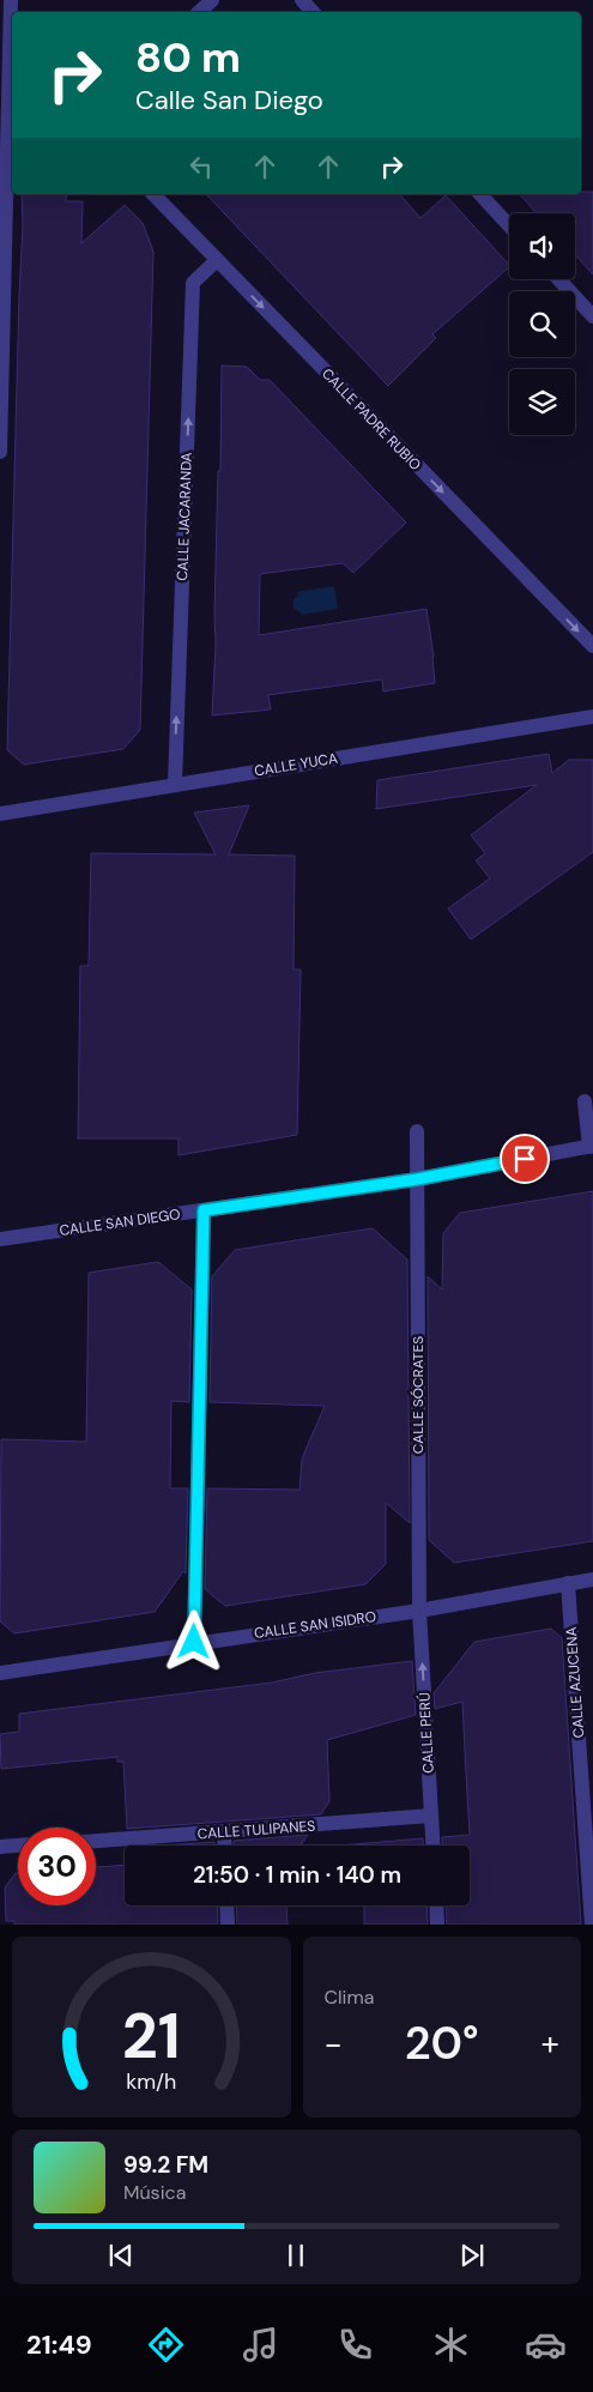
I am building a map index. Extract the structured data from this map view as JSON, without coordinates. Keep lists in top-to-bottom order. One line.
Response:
{"streets":{"street":["CALLE PADRE RUBIO","CALLE JACARANDA","CALLE YUCA","CALLE SAN DIEGO","CALLE SÓCRATES","CALLE SAN ISIDRO","CALLE AZUCENA","CALLE PERÚ","CALLE TULIPANES"]},"crossings":[["CALLE PADRE RUBIO","CALLE JACARANDA"],["CALLE JACARANDA","CALLE YUCA"],["CALLE SAN DIEGO","CALLE SÓCRATES"],["CALLE SÓCRATES","CALLE SAN ISIDRO"],["CALLE SÓCRATES","CALLE PERÚ"],["CALLE SAN ISIDRO","CALLE AZUCENA"],["CALLE SAN ISIDRO","CALLE PERÚ"],["CALLE PERÚ","CALLE TULIPANES"]],"one_way":["CALLE PADRE RUBIO","CALLE JACARANDA","CALLE PERÚ"],"page":{"turn":["80 m","Calle San Diego"],"limit":"30","trip":"21:50 · 1 min · 140 m","tile":"Clima","heat":["−","20°","+"],"song":["99.2 FM","Música"],"tabs":"21:49","gauge":["21","km/h"]}}
